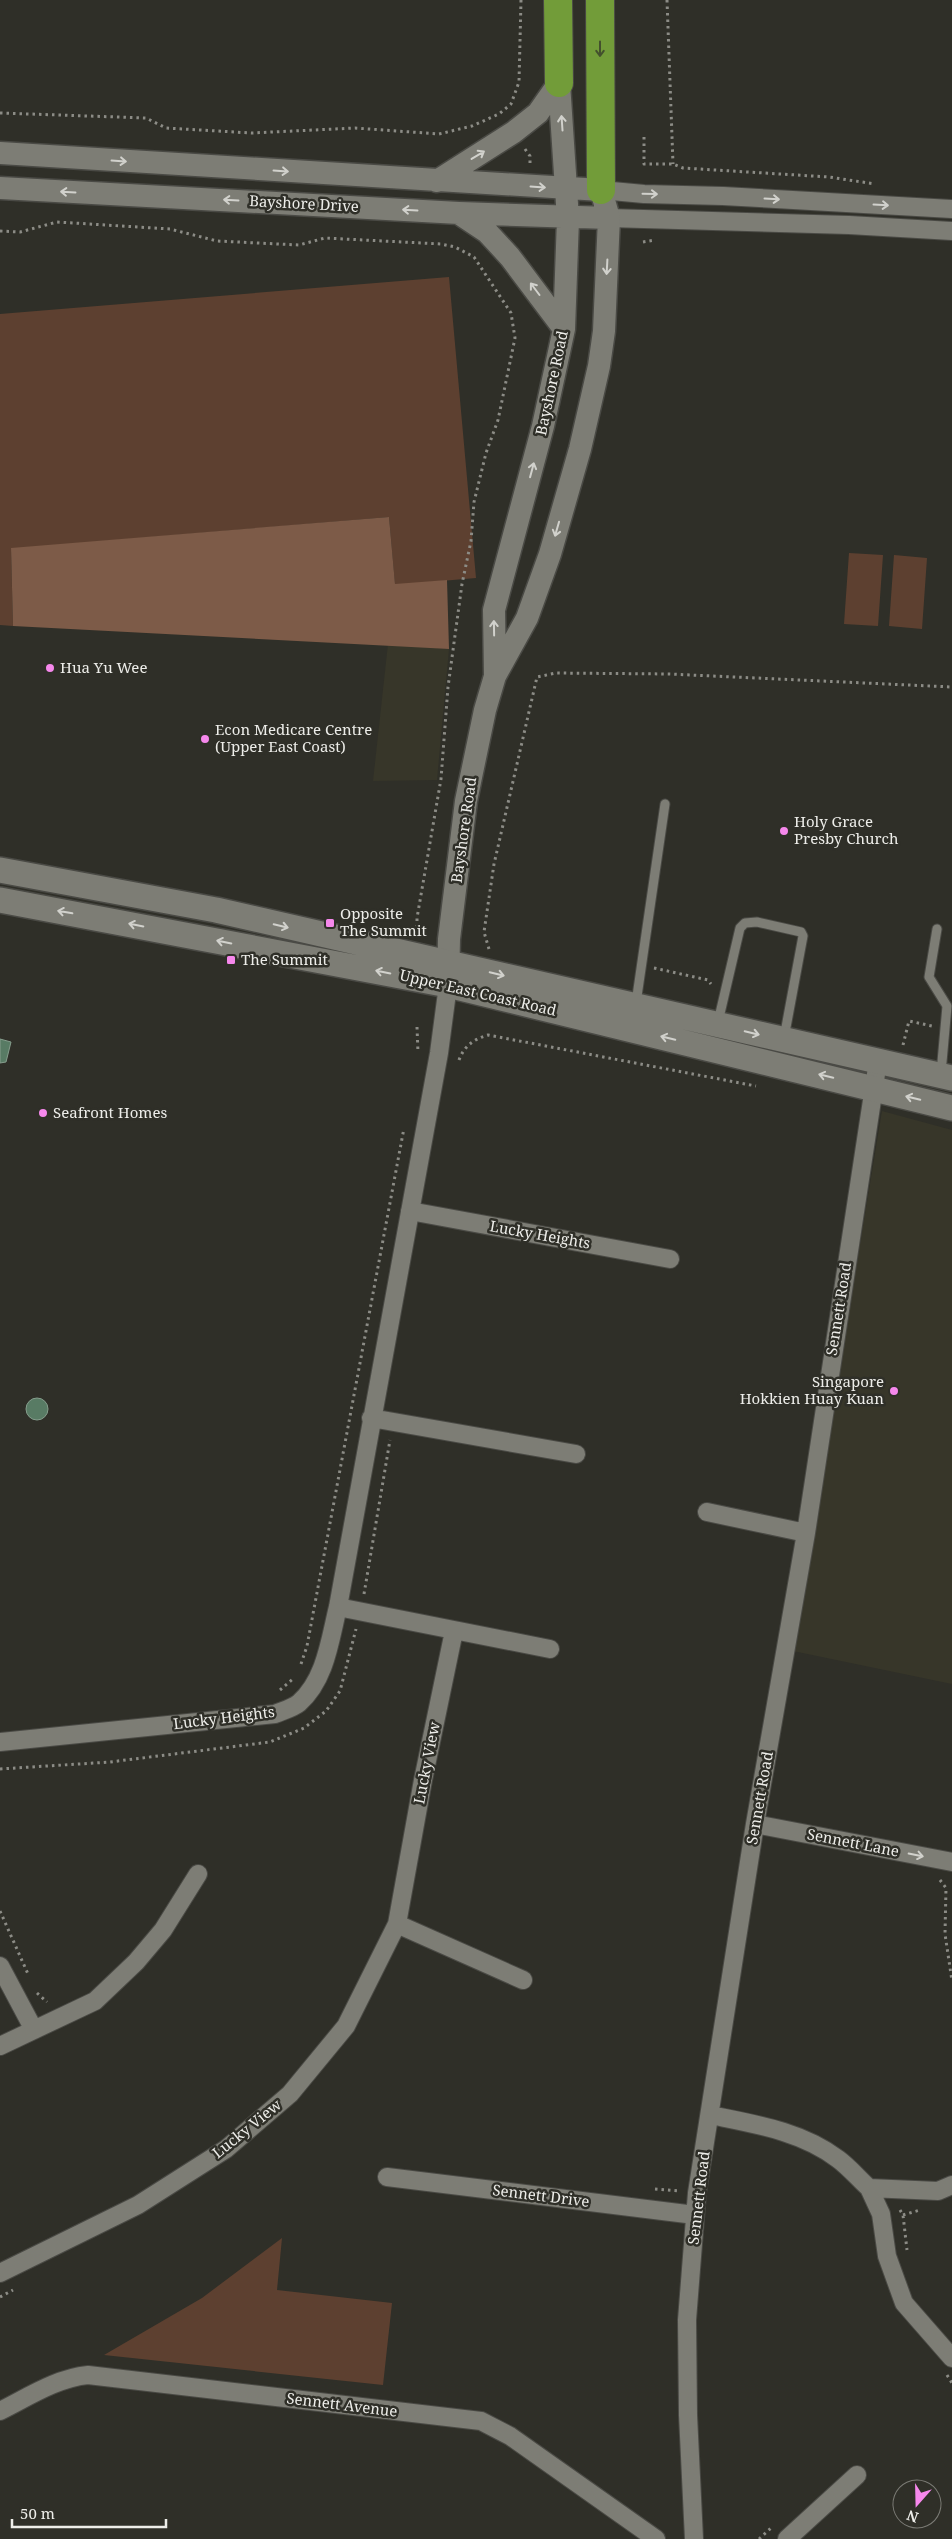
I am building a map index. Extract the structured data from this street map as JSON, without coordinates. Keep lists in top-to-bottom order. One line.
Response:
{"streets":{"main road":["Upper East Coast Road"],"street":["Bayshore Drive","Bayshore Road","Lucky Heights","Sennett Road","Lucky View","Sennett Lane","Sennett Drive","Sennett Avenue"]},"crossings":[["Bayshore Drive","Bayshore Road"],["Bayshore Road","Upper East Coast Road"],["Bayshore Road","Lucky Heights"],["Upper East Coast Road","Lucky Heights"],["Upper East Coast Road","Sennett Road"],["Sennett Road","Sennett Lane"],["Sennett Road","Sennett Drive"]],"one_way":["Sennett Lane"],"places":{"other":["Hua Yu Wee","Econ Medicare Centre (Upper East Coast)","Holy Grace Presby Church","Seafront Homes","Singapore Hokkien Huay Kuan"],"transit":["Opposite The Summit","The Summit"]},"scale_bar":"50 m","north":"bottom"}
